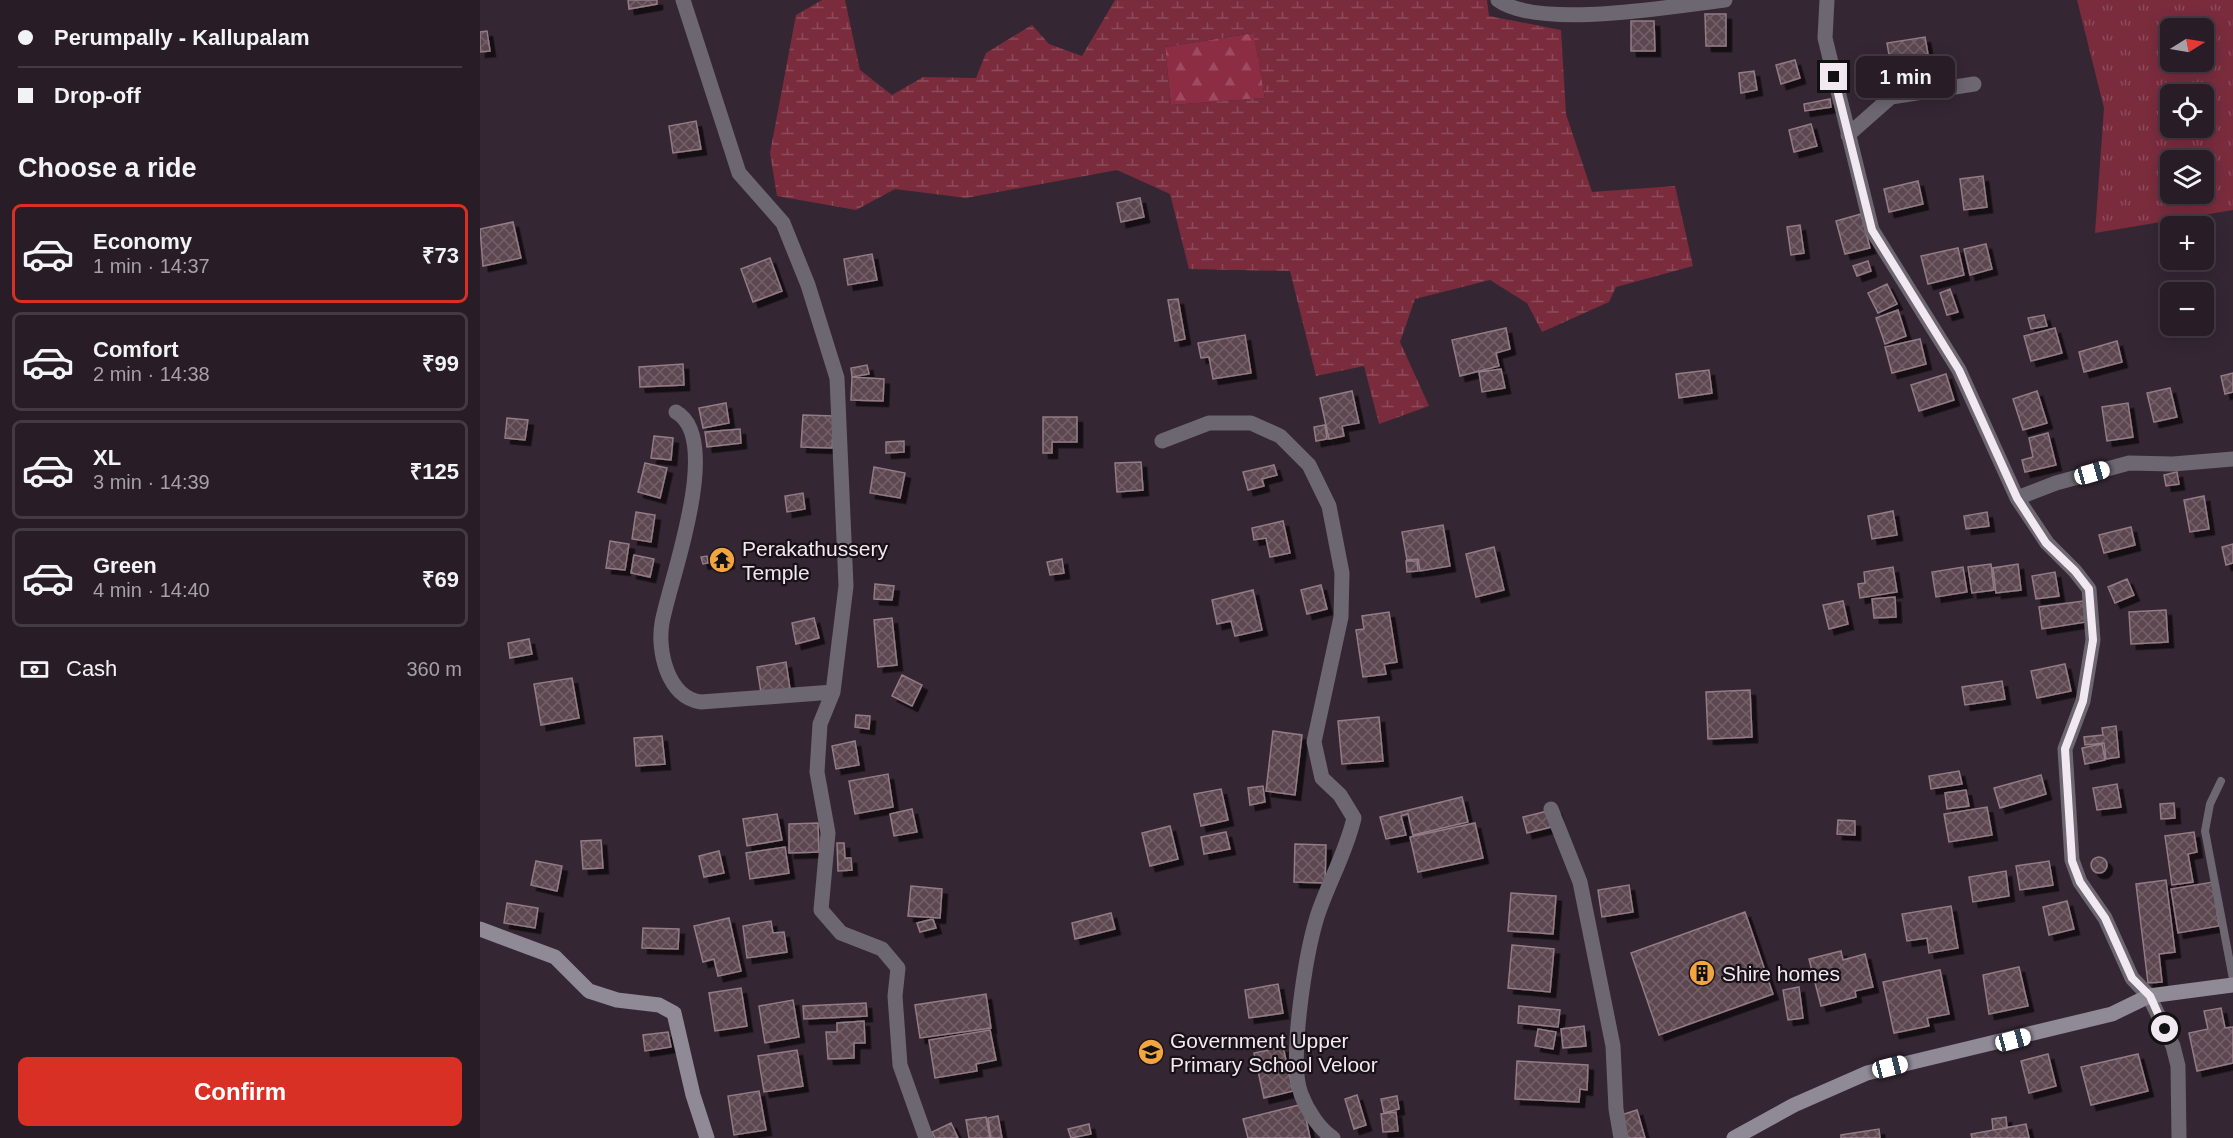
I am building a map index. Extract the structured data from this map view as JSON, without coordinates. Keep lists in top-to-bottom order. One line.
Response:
{"places":{"temple":["Perakathussery Temple"],"building":["Shire homes"],"school or university":["Government Upper Primary School Veloor"]},"north":"right","page":{"banner":["Perumpally - Kallupalam","Drop-off"],"map_buttons":["+","−"],"bubble":"1 min","heading":"Choose a ride","list":[{"name":"Economy","note":"1 min · 14:37","value":"₹73"},{"name":"Comfort","note":"2 min · 14:38","value":"₹99"},{"name":"XL","note":"3 min · 14:39","value":"₹125"},{"name":"Green","note":"4 min · 14:40","value":"₹69"}],"pay":["Cash","360 m"],"buttons":"Confirm"}}
